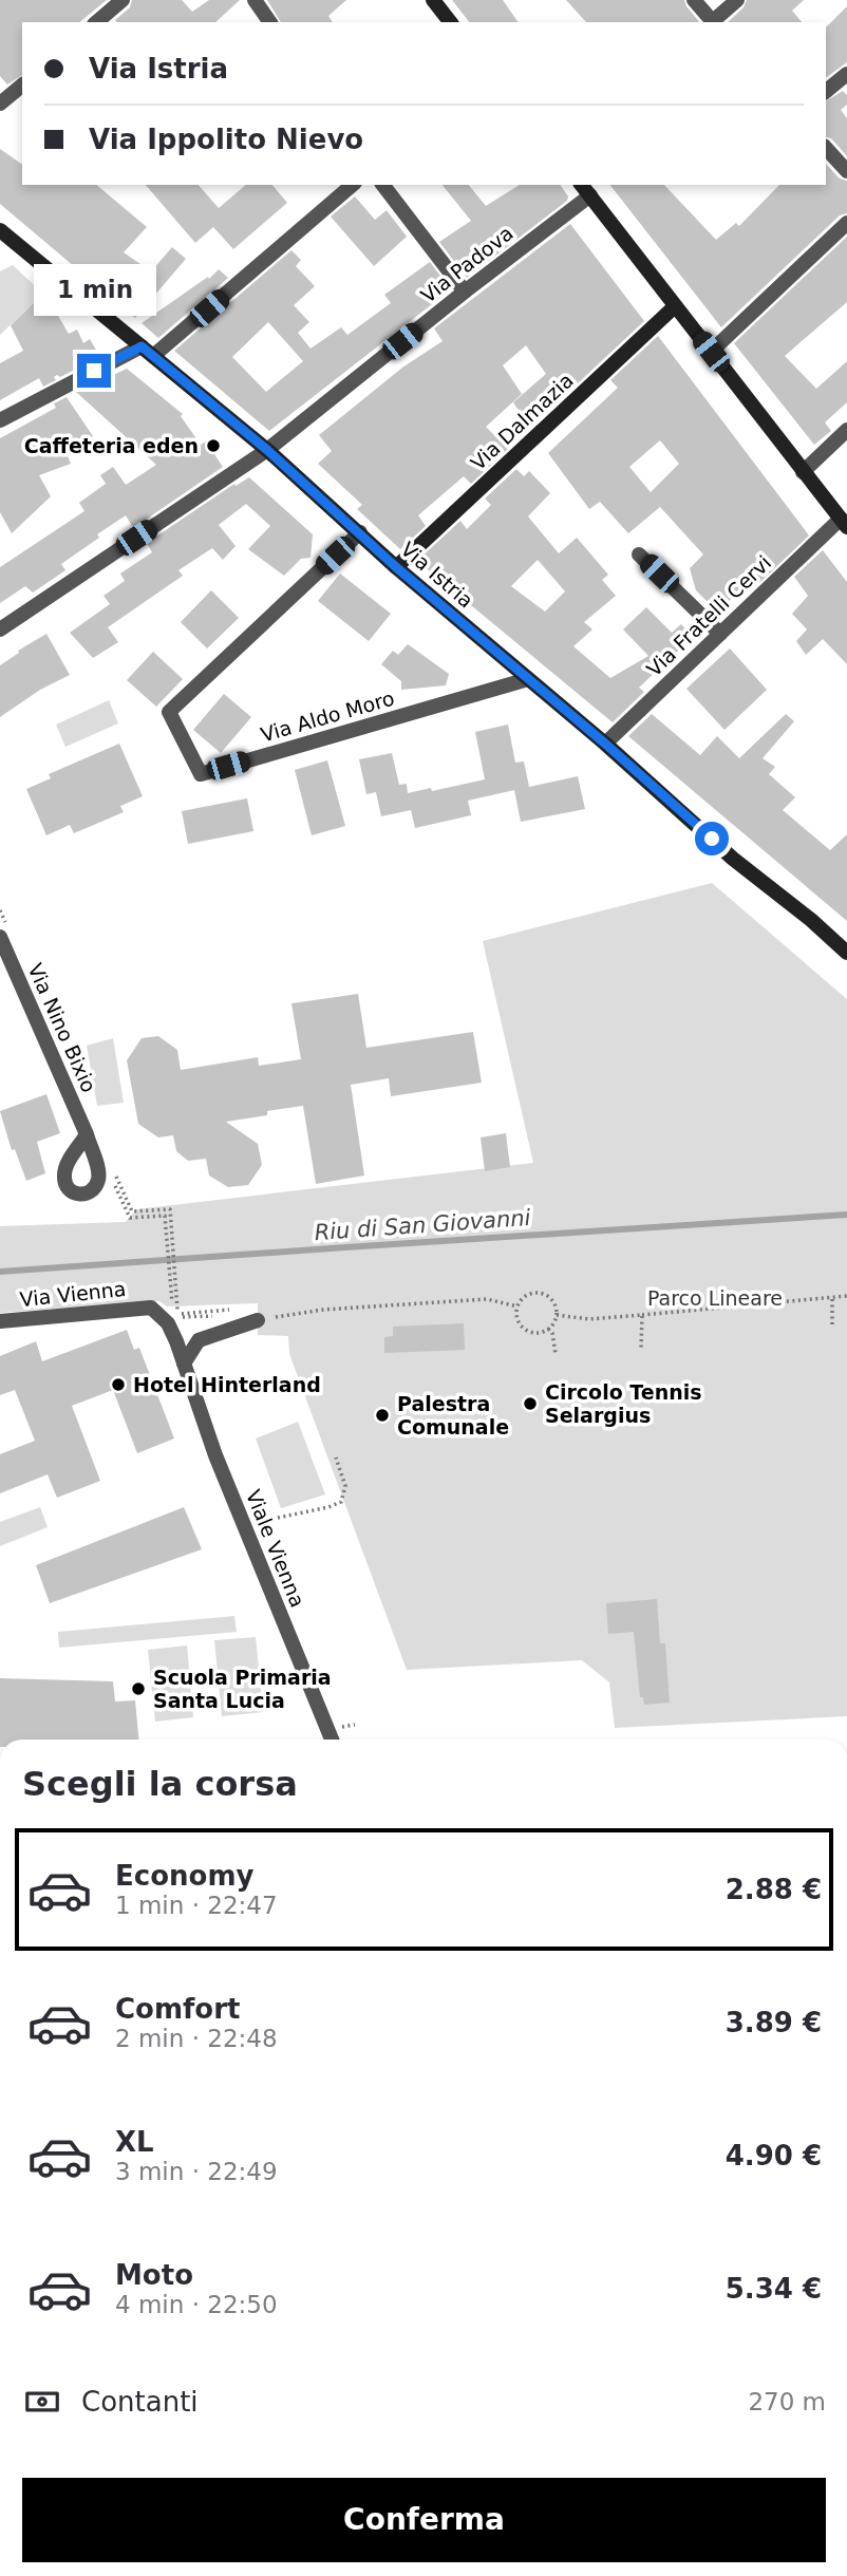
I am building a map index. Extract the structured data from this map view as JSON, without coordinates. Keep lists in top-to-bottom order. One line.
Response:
{"streets":{"main road":["Via Dalmazia","Via Istria"],"street":["Via Padova","Via Fratelli Cervi","Via Aldo Moro","Via Nino Bixio","Via Vienna","Viale Vienna"]},"crossings":[["Via Padova","Via Istria"],["Via Dalmazia","Via Istria"],["Via Istria","Via Fratelli Cervi"],["Via Istria","Via Aldo Moro"],["Via Vienna","Viale Vienna"]],"water":["Riu di San Giovanni"],"parks":["Parco Lineare"],"places":["Caffeteria eden","Hotel Hinterland","Circolo Tennis Selargius","Palestra Comunale","Scuola Primaria Santa Lucia"],"page":{"banner":["Via Istria","Via Ippolito Nievo"],"bubble":"1 min","heading":"Scegli la corsa","list":[{"name":"Economy","note":"1 min · 22:47","value":"2.88 €"},{"name":"Comfort","note":"2 min · 22:48","value":"3.89 €"},{"name":"XL","note":"3 min · 22:49","value":"4.90 €"},{"name":"Moto","note":"4 min · 22:50","value":"5.34 €"}],"pay":["Contanti","270 m"],"buttons":"Conferma"}}
